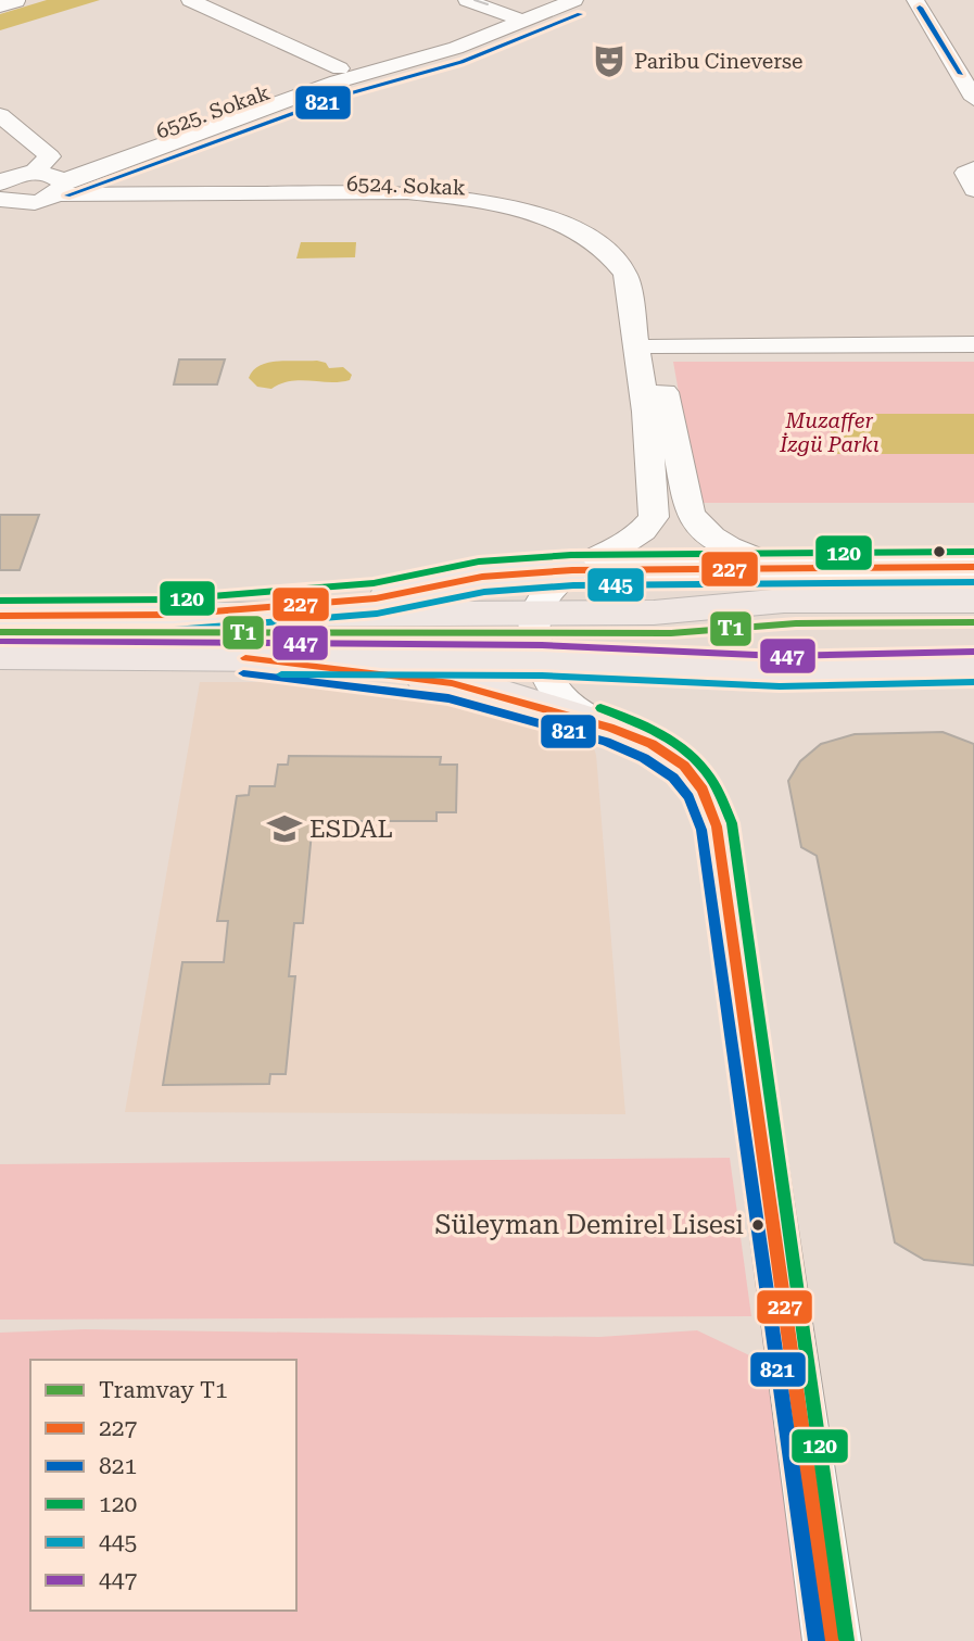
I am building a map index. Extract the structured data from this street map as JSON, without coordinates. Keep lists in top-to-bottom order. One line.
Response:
{"streets":{"street":["6525. Sokak","6524. Sokak"]},"crossings":[["6525. Sokak","6524. Sokak"]],"parks":["Muzaffer İzgü Parkı"],"places":{"theatre":["Paribu Cineverse"],"school or university":["ESDAL"],"other":["Süleyman Demirel Lisesi"]},"lines":["transit line 821","transit line 120","transit line 227","transit line 445","tram line T1","transit line 447"],"legend":["Tramvay T1","227","821","120","445","447"]}
